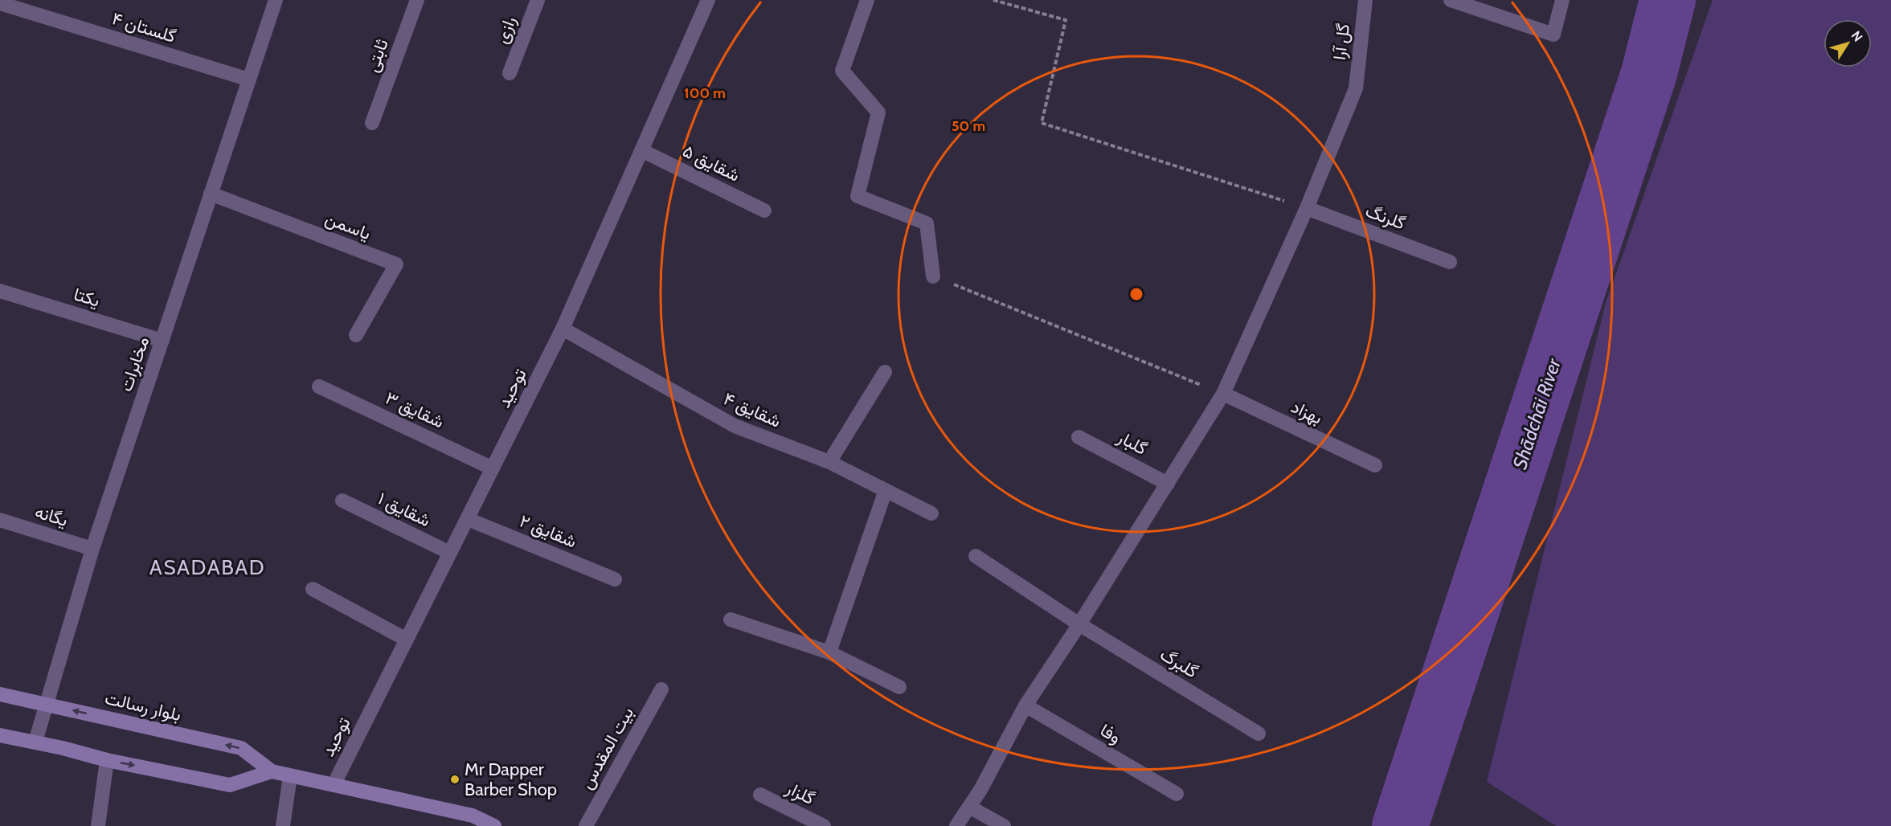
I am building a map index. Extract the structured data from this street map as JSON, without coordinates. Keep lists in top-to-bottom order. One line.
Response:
{"streets":{"street":["گلستان ۴","رازی","گل آرا","ثابتی","شقایق ۵","گلرنگ","یاسمن","یکتا","مخابرات","توحید","شقایق ۳","شقایق ۴","بهزاد","گلبار","شقایق ۱","یگانه","شقایق ۲","گلبرگ","بلوار رسالت","وفا","بیت المقدس","گلزار"]},"crossings":[["گلستان ۴","مخابرات"],["گل آرا","گلرنگ"],["گل آرا","بهزاد"],["گل آرا","گلبار"],["گل آرا","گلبرگ"],["گل آرا","وفا"],["شقایق ۵","توحید"],["یاسمن","مخابرات"],["یکتا","مخابرات"],["مخابرات","یگانه"],["مخابرات","بلوار رسالت"],["توحید","شقایق ۳"],["توحید","شقایق ۴"],["توحید","شقایق ۱"],["توحید","شقایق ۲"],["توحید","بلوار رسالت"]],"districts":["ASADABAD"],"water":["Shādchāi River"],"places":["Mr Dapper Barber Shop"],"north":"top right","rings":["100 m","50 m"]}
